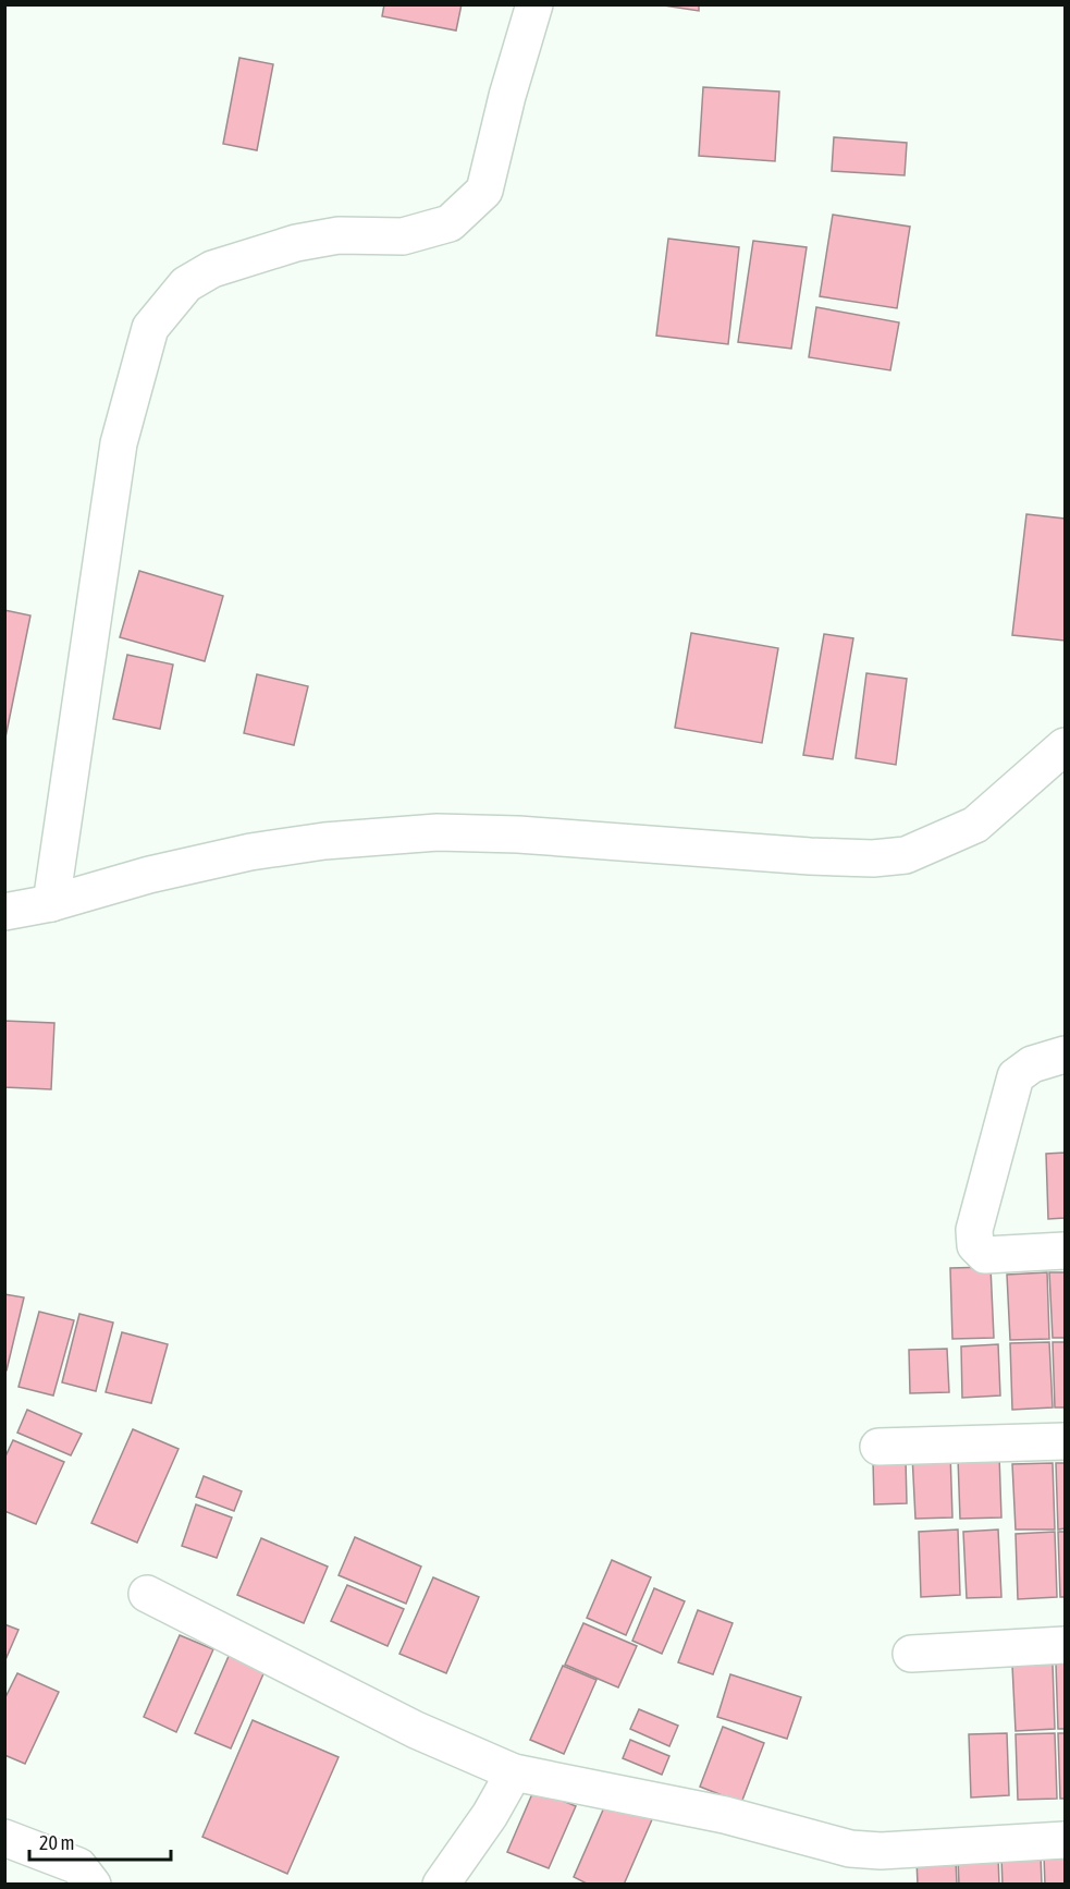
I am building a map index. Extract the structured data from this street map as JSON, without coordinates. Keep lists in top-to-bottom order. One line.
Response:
{"scale_bar":"20 m"}
